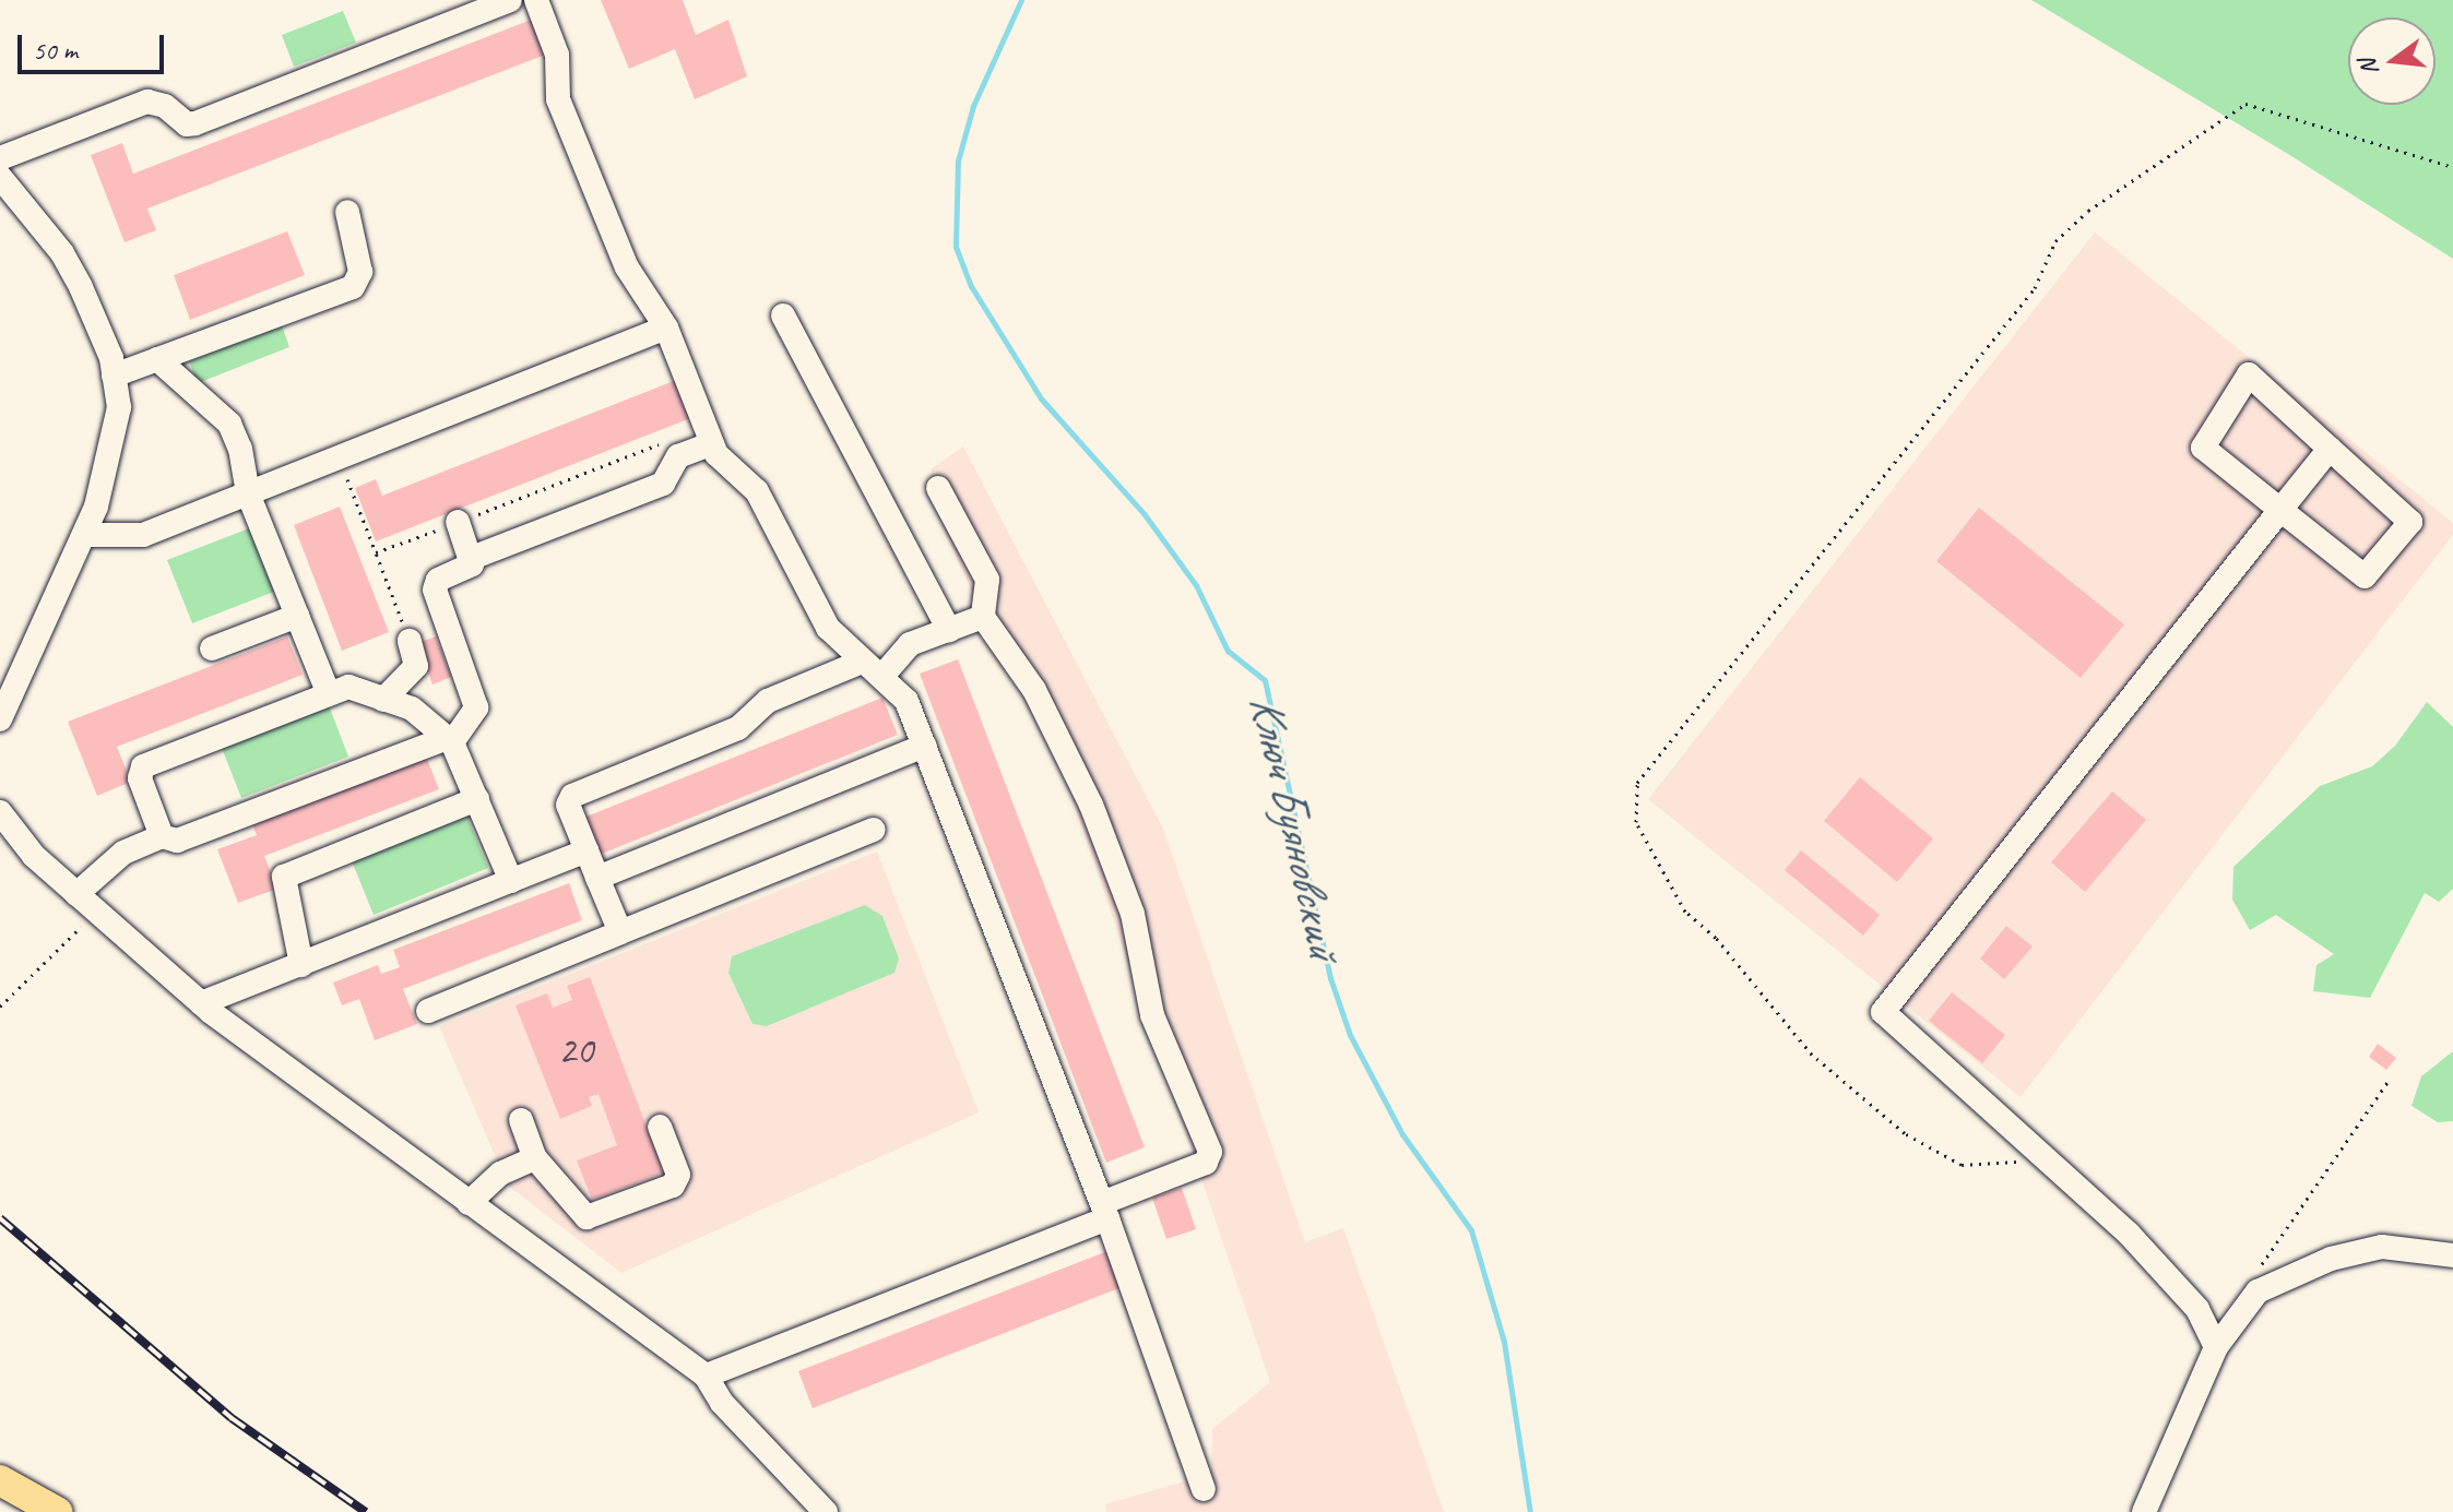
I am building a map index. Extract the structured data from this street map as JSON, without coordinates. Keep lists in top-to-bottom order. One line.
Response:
{"water":["Ключ Буяновский"],"house_numbers":["20"],"scale_bar":"50 m","north":"left"}
